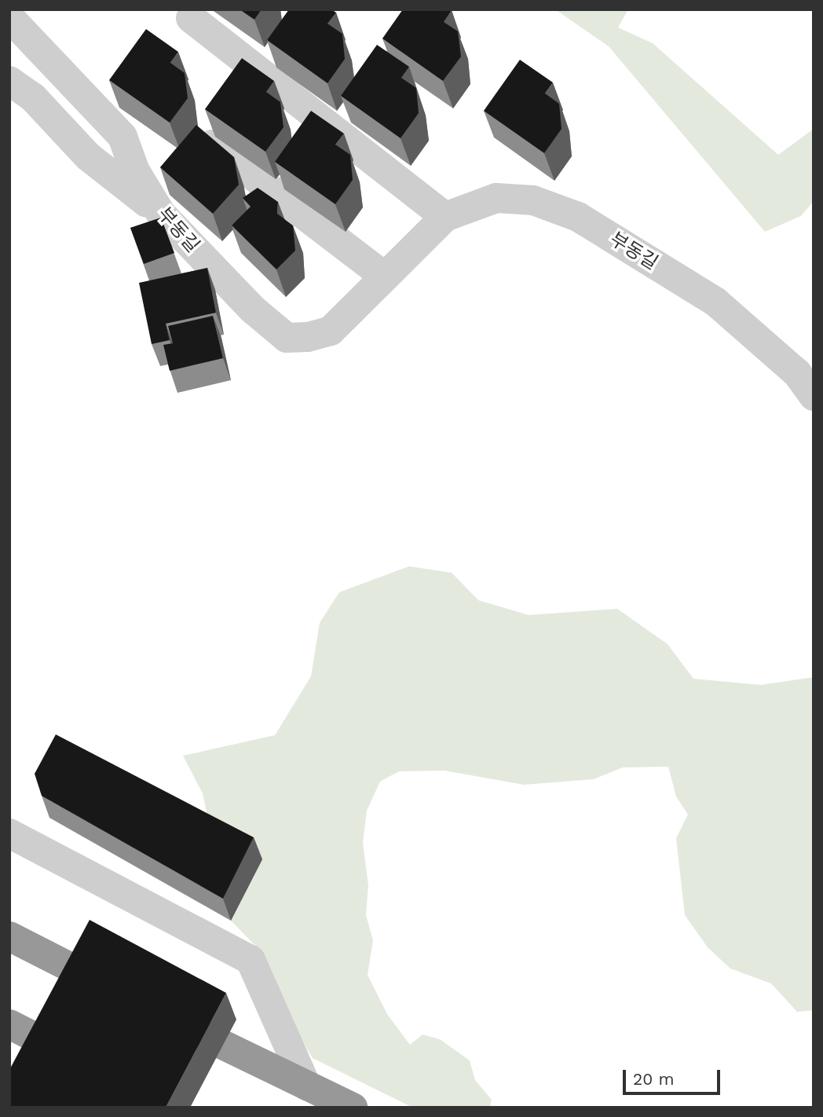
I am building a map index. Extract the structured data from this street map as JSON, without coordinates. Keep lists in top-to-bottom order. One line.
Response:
{"streets":{"street":["부동길"]},"scale_bar":"20 m"}
